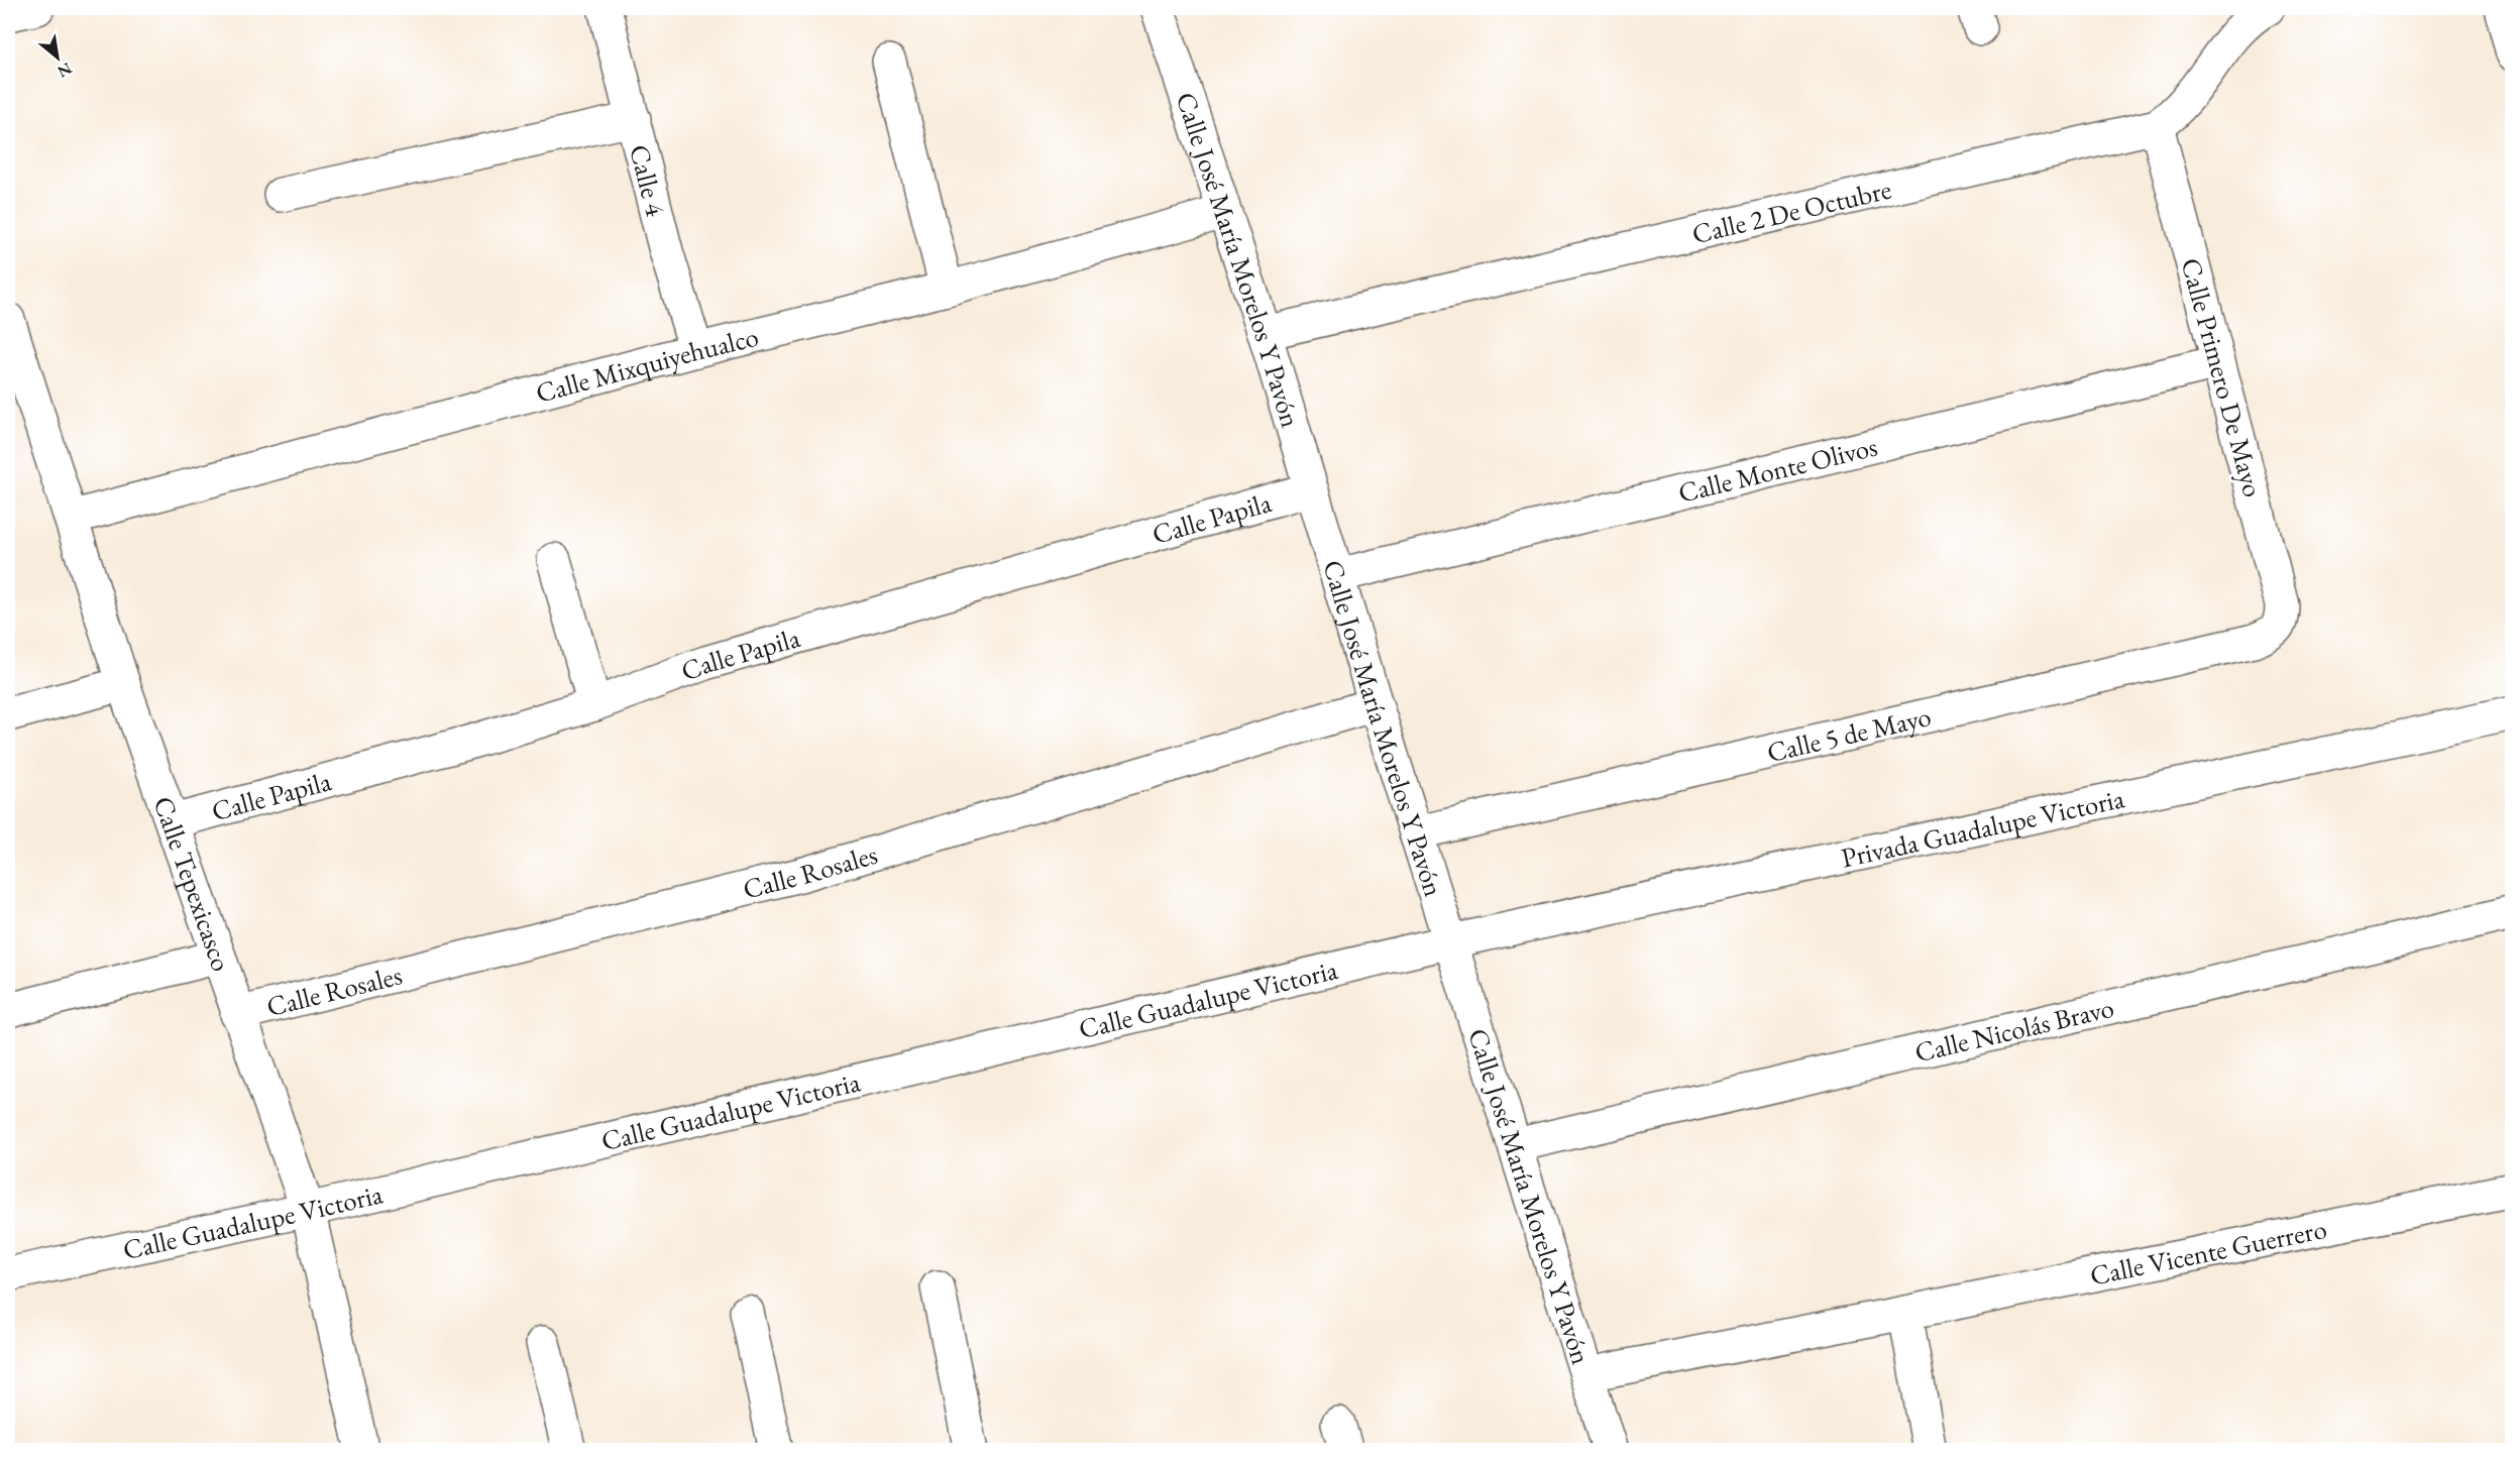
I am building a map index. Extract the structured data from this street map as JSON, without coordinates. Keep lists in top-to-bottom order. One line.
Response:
{"streets":{"street":["Calle 4","Calle 2 De Octubre","Calle José María Morelos Y Pavón","Calle Mixquiyehualco","Calle Primero De Mayo","Calle Monte Olivos","Calle Papila","Calle 5 de Mayo","Privada Guadalupe Victoria","Calle Rosales","Calle Tepexicasco","Calle Guadalupe Victoria","Calle Nicolás Bravo","Calle Vicente Guerrero"]},"crossings":[["Calle 4","Calle Mixquiyehualco"],["Calle 2 De Octubre","Calle José María Morelos Y Pavón"],["Calle 2 De Octubre","Calle Primero De Mayo"],["Calle José María Morelos Y Pavón","Calle Mixquiyehualco"],["Calle José María Morelos Y Pavón","Calle Monte Olivos"],["Calle José María Morelos Y Pavón","Calle Papila"],["Calle José María Morelos Y Pavón","Calle 5 de Mayo"],["Calle José María Morelos Y Pavón","Privada Guadalupe Victoria"],["Calle José María Morelos Y Pavón","Calle Rosales"],["Calle José María Morelos Y Pavón","Calle Guadalupe Victoria"],["Calle José María Morelos Y Pavón","Calle Nicolás Bravo"],["Calle José María Morelos Y Pavón","Calle Vicente Guerrero"],["Calle Mixquiyehualco","Calle Tepexicasco"],["Calle Primero De Mayo","Calle Monte Olivos"],["Calle Primero De Mayo","Calle 5 de Mayo"],["Calle Papila","Calle Tepexicasco"],["Privada Guadalupe Victoria","Calle Guadalupe Victoria"],["Calle Rosales","Calle Tepexicasco"],["Calle Tepexicasco","Calle Guadalupe Victoria"]],"north":"bottom right"}
